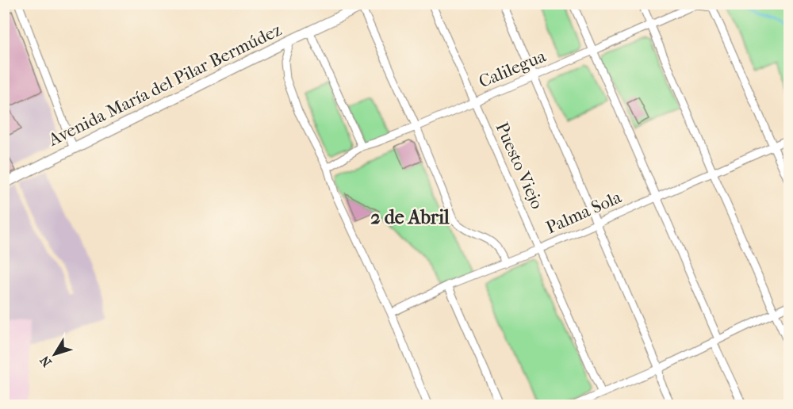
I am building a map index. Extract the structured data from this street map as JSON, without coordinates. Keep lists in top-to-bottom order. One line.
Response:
{"streets":{"street":["Calilegua","Avenida María del Pilar Bermúdez","Puesto Viejo","Palma Sola"]},"crossings":[["Calilegua","Puesto Viejo"],["Calilegua","Palma Sola"],["Puesto Viejo","Palma Sola"]],"districts":["2 de Abril"],"north":"bottom left"}
